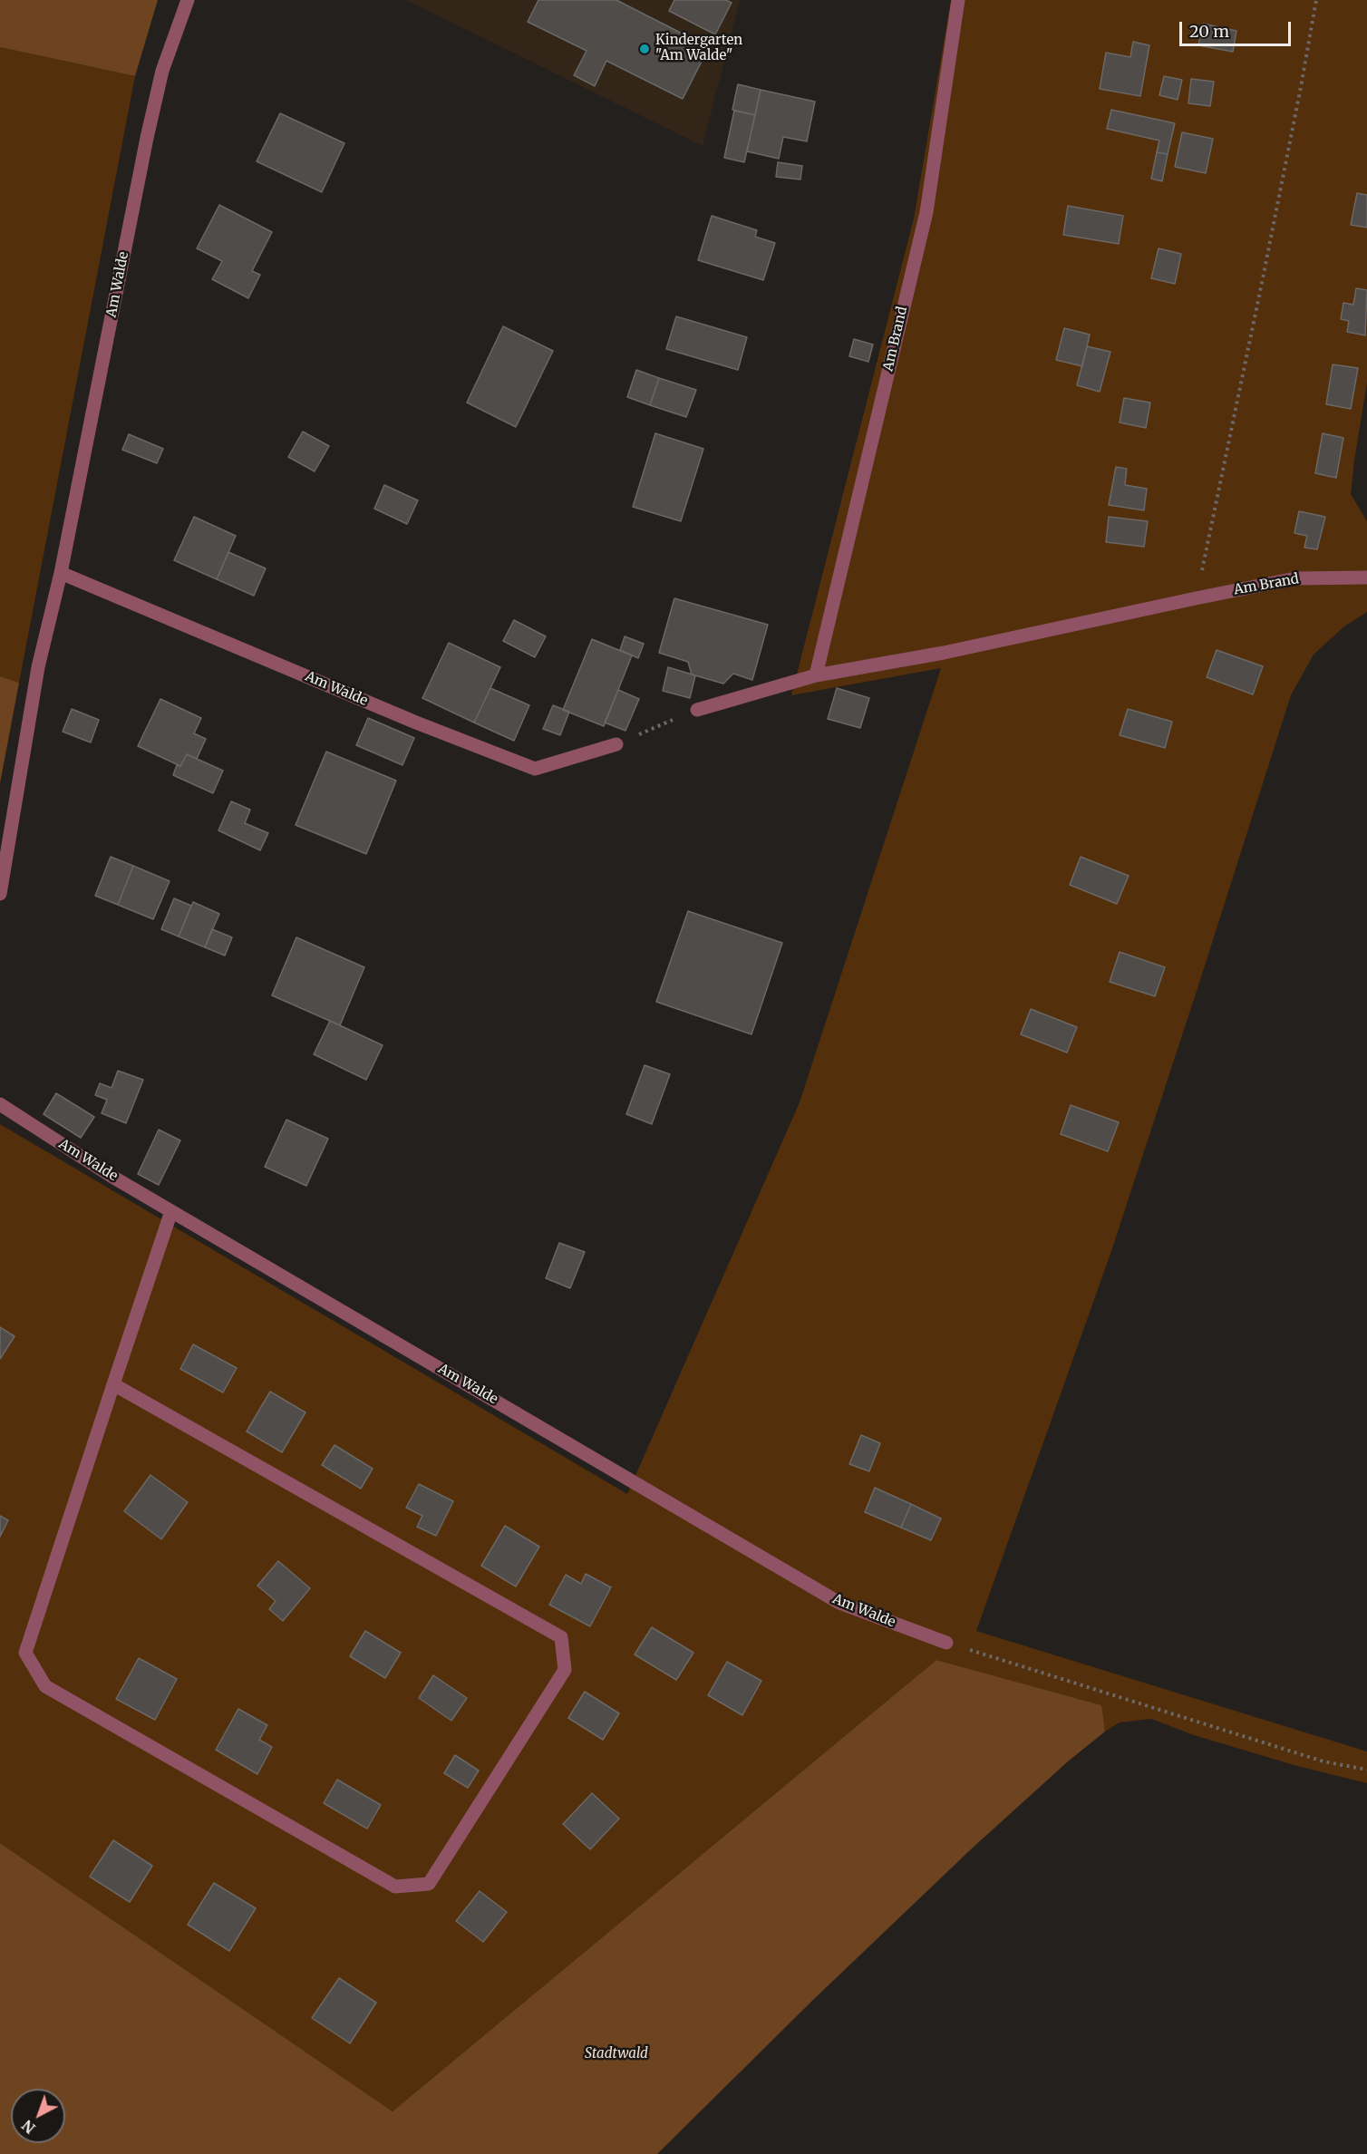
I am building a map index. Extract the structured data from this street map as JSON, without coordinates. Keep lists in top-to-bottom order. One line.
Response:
{"streets":{"street":["Am Walde","Am Brand"]},"parks":["Stadtwald"],"places":["Kindergarten \"Am Walde\""],"scale_bar":"20 m","north":"bottom left"}
